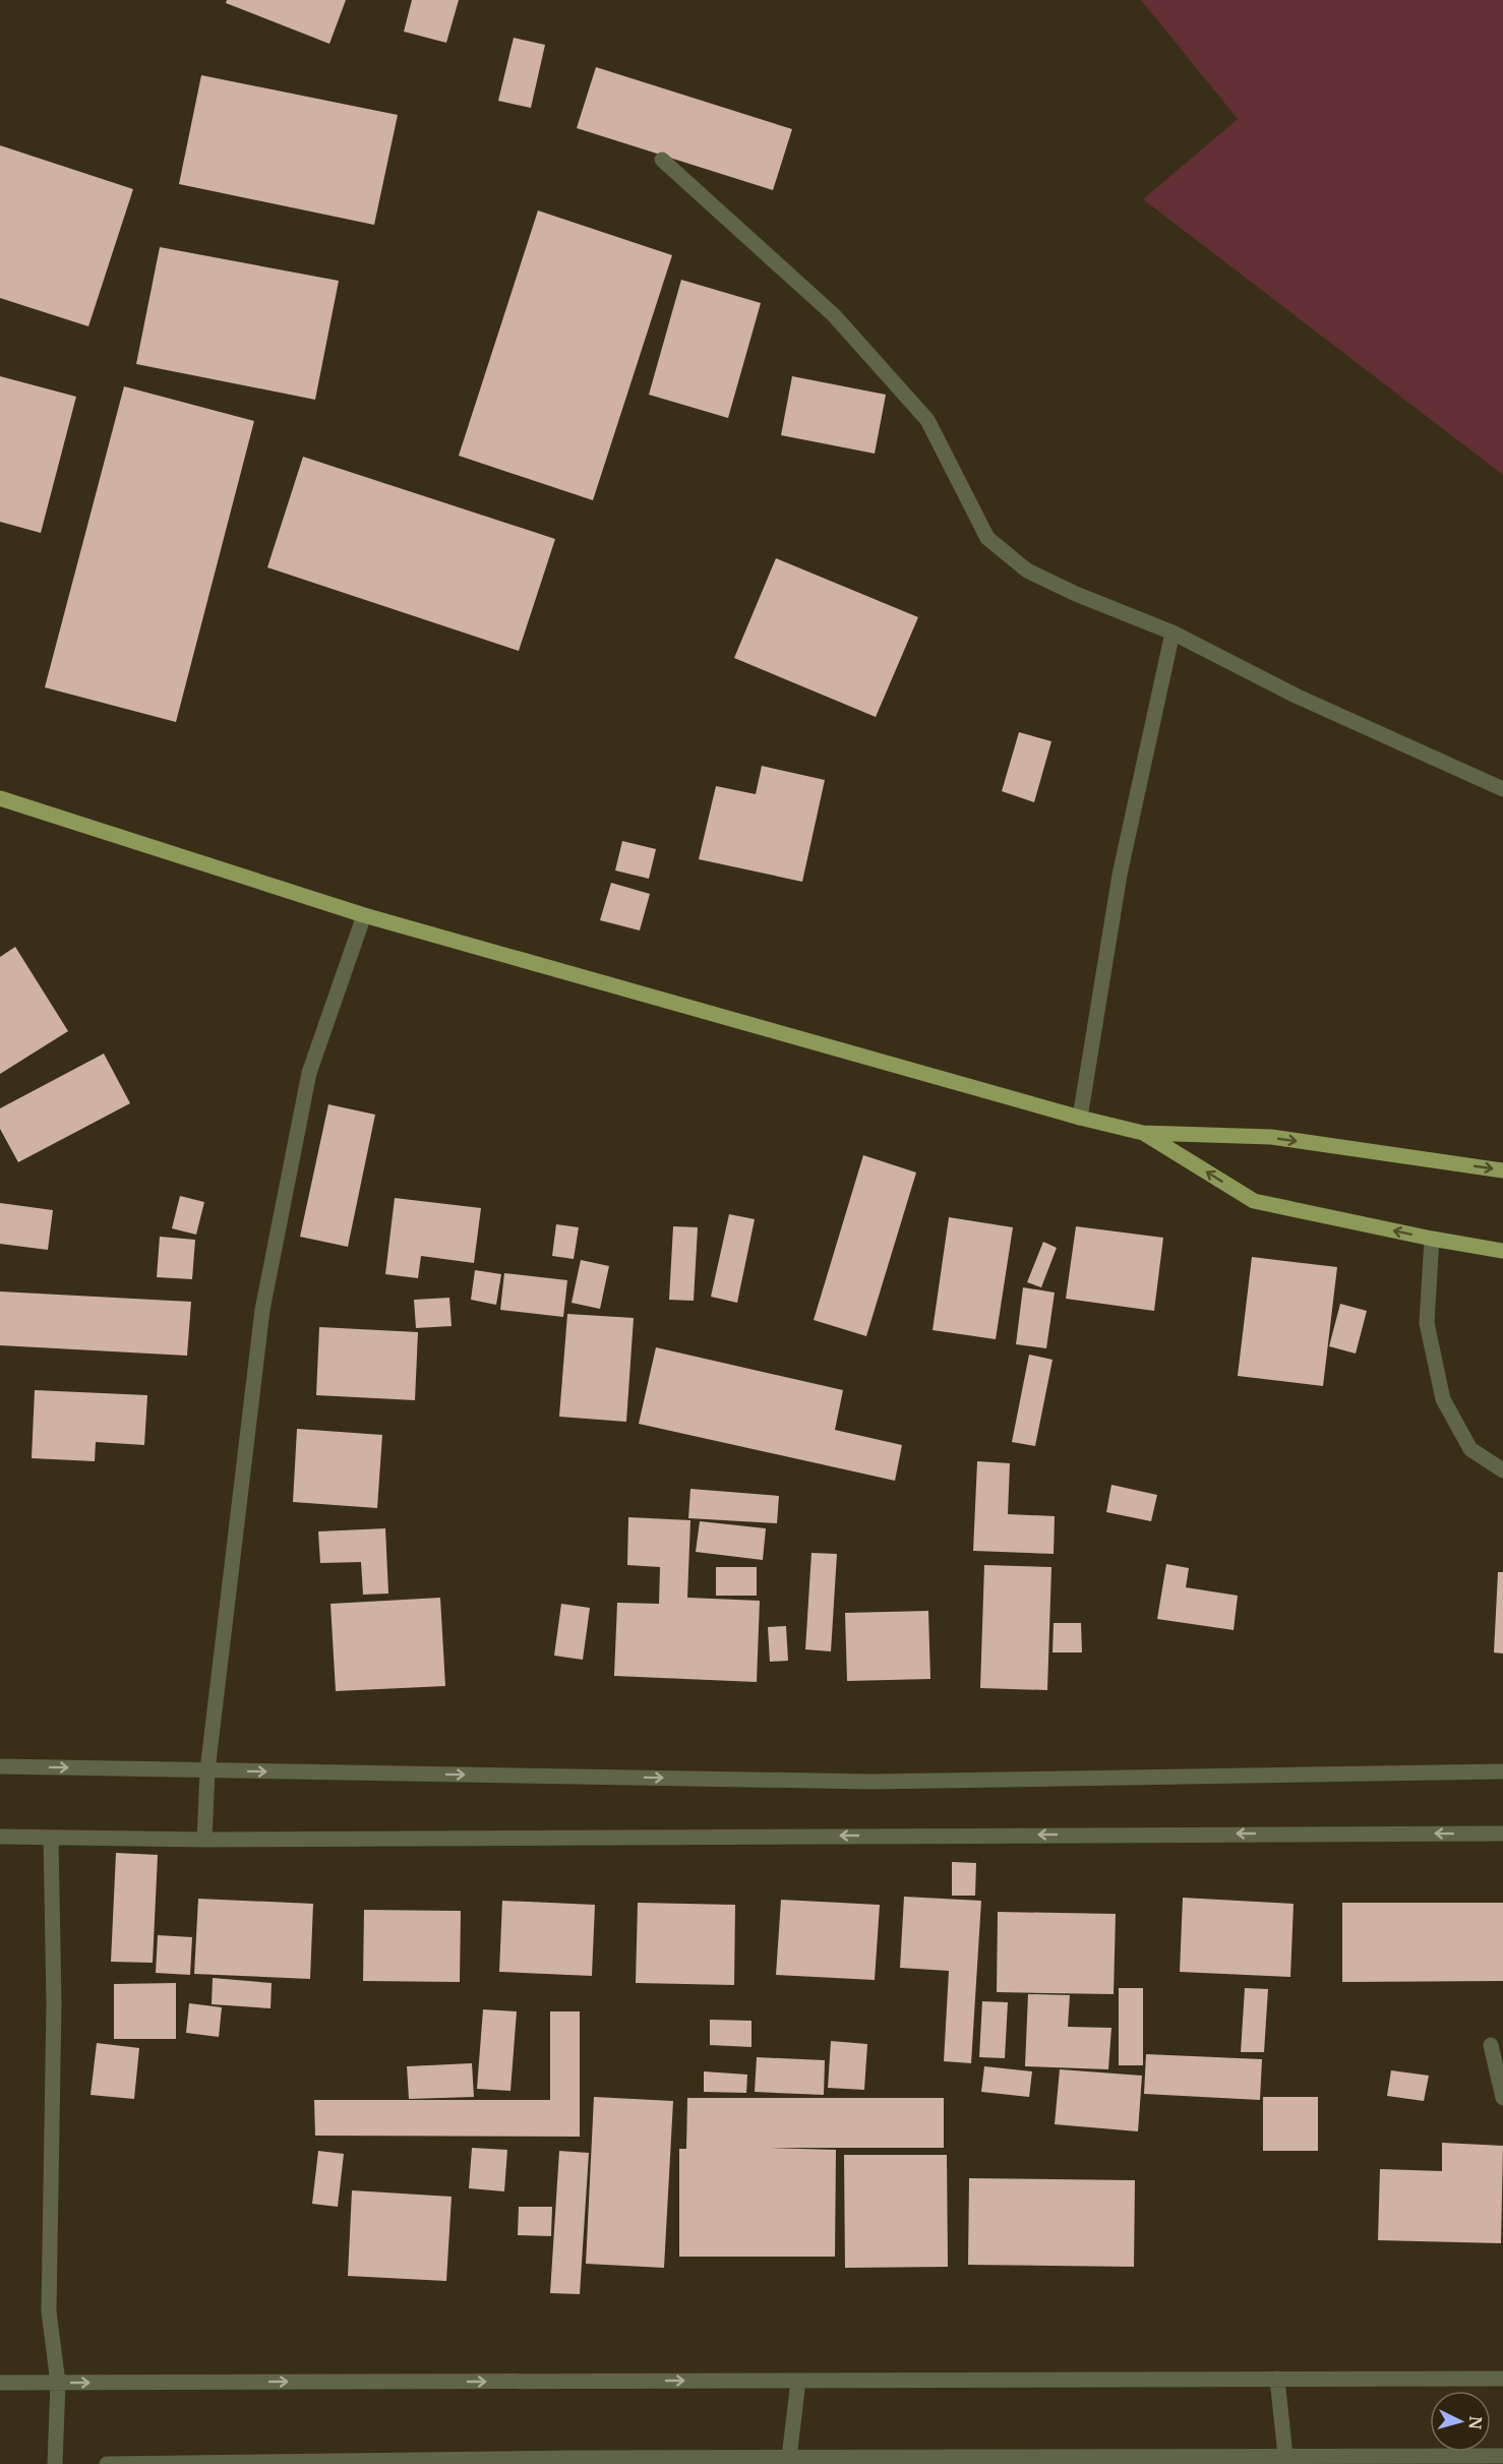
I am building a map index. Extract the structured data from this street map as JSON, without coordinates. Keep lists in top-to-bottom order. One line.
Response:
{"north":"right"}
